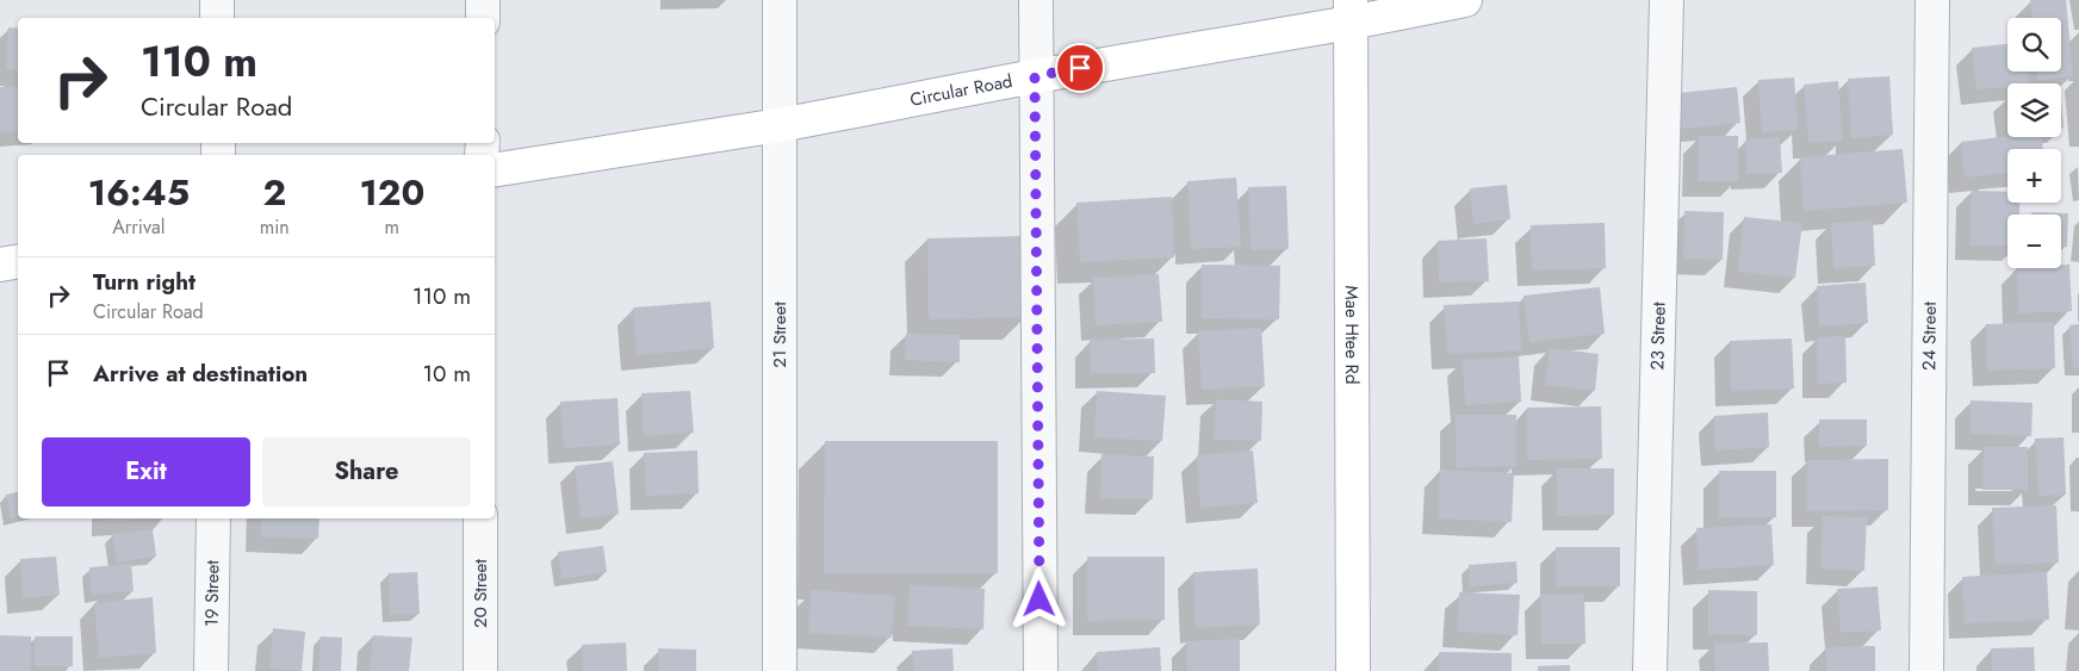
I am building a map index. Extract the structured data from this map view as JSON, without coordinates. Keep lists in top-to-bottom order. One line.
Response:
{"streets":{"main road":["Circular Road","Mae Htee Rd"],"street":["21 Street","24 Street","23 Street","19 Street","20 Street"]},"crossings":[["Circular Road","21 Street"],["Circular Road","Mae Htee Rd"]],"page":{"map_buttons":["+","−"],"turn":["110 m","Circular Road"],"eta":["16:45","Arrival","2","min","120","m"],"list":[{"name":"Turn right","note":"Circular Road","value":"110 m"},{"name":"Arrive at destination","value":"10 m"}],"buttons":["Exit","Share"]}}
